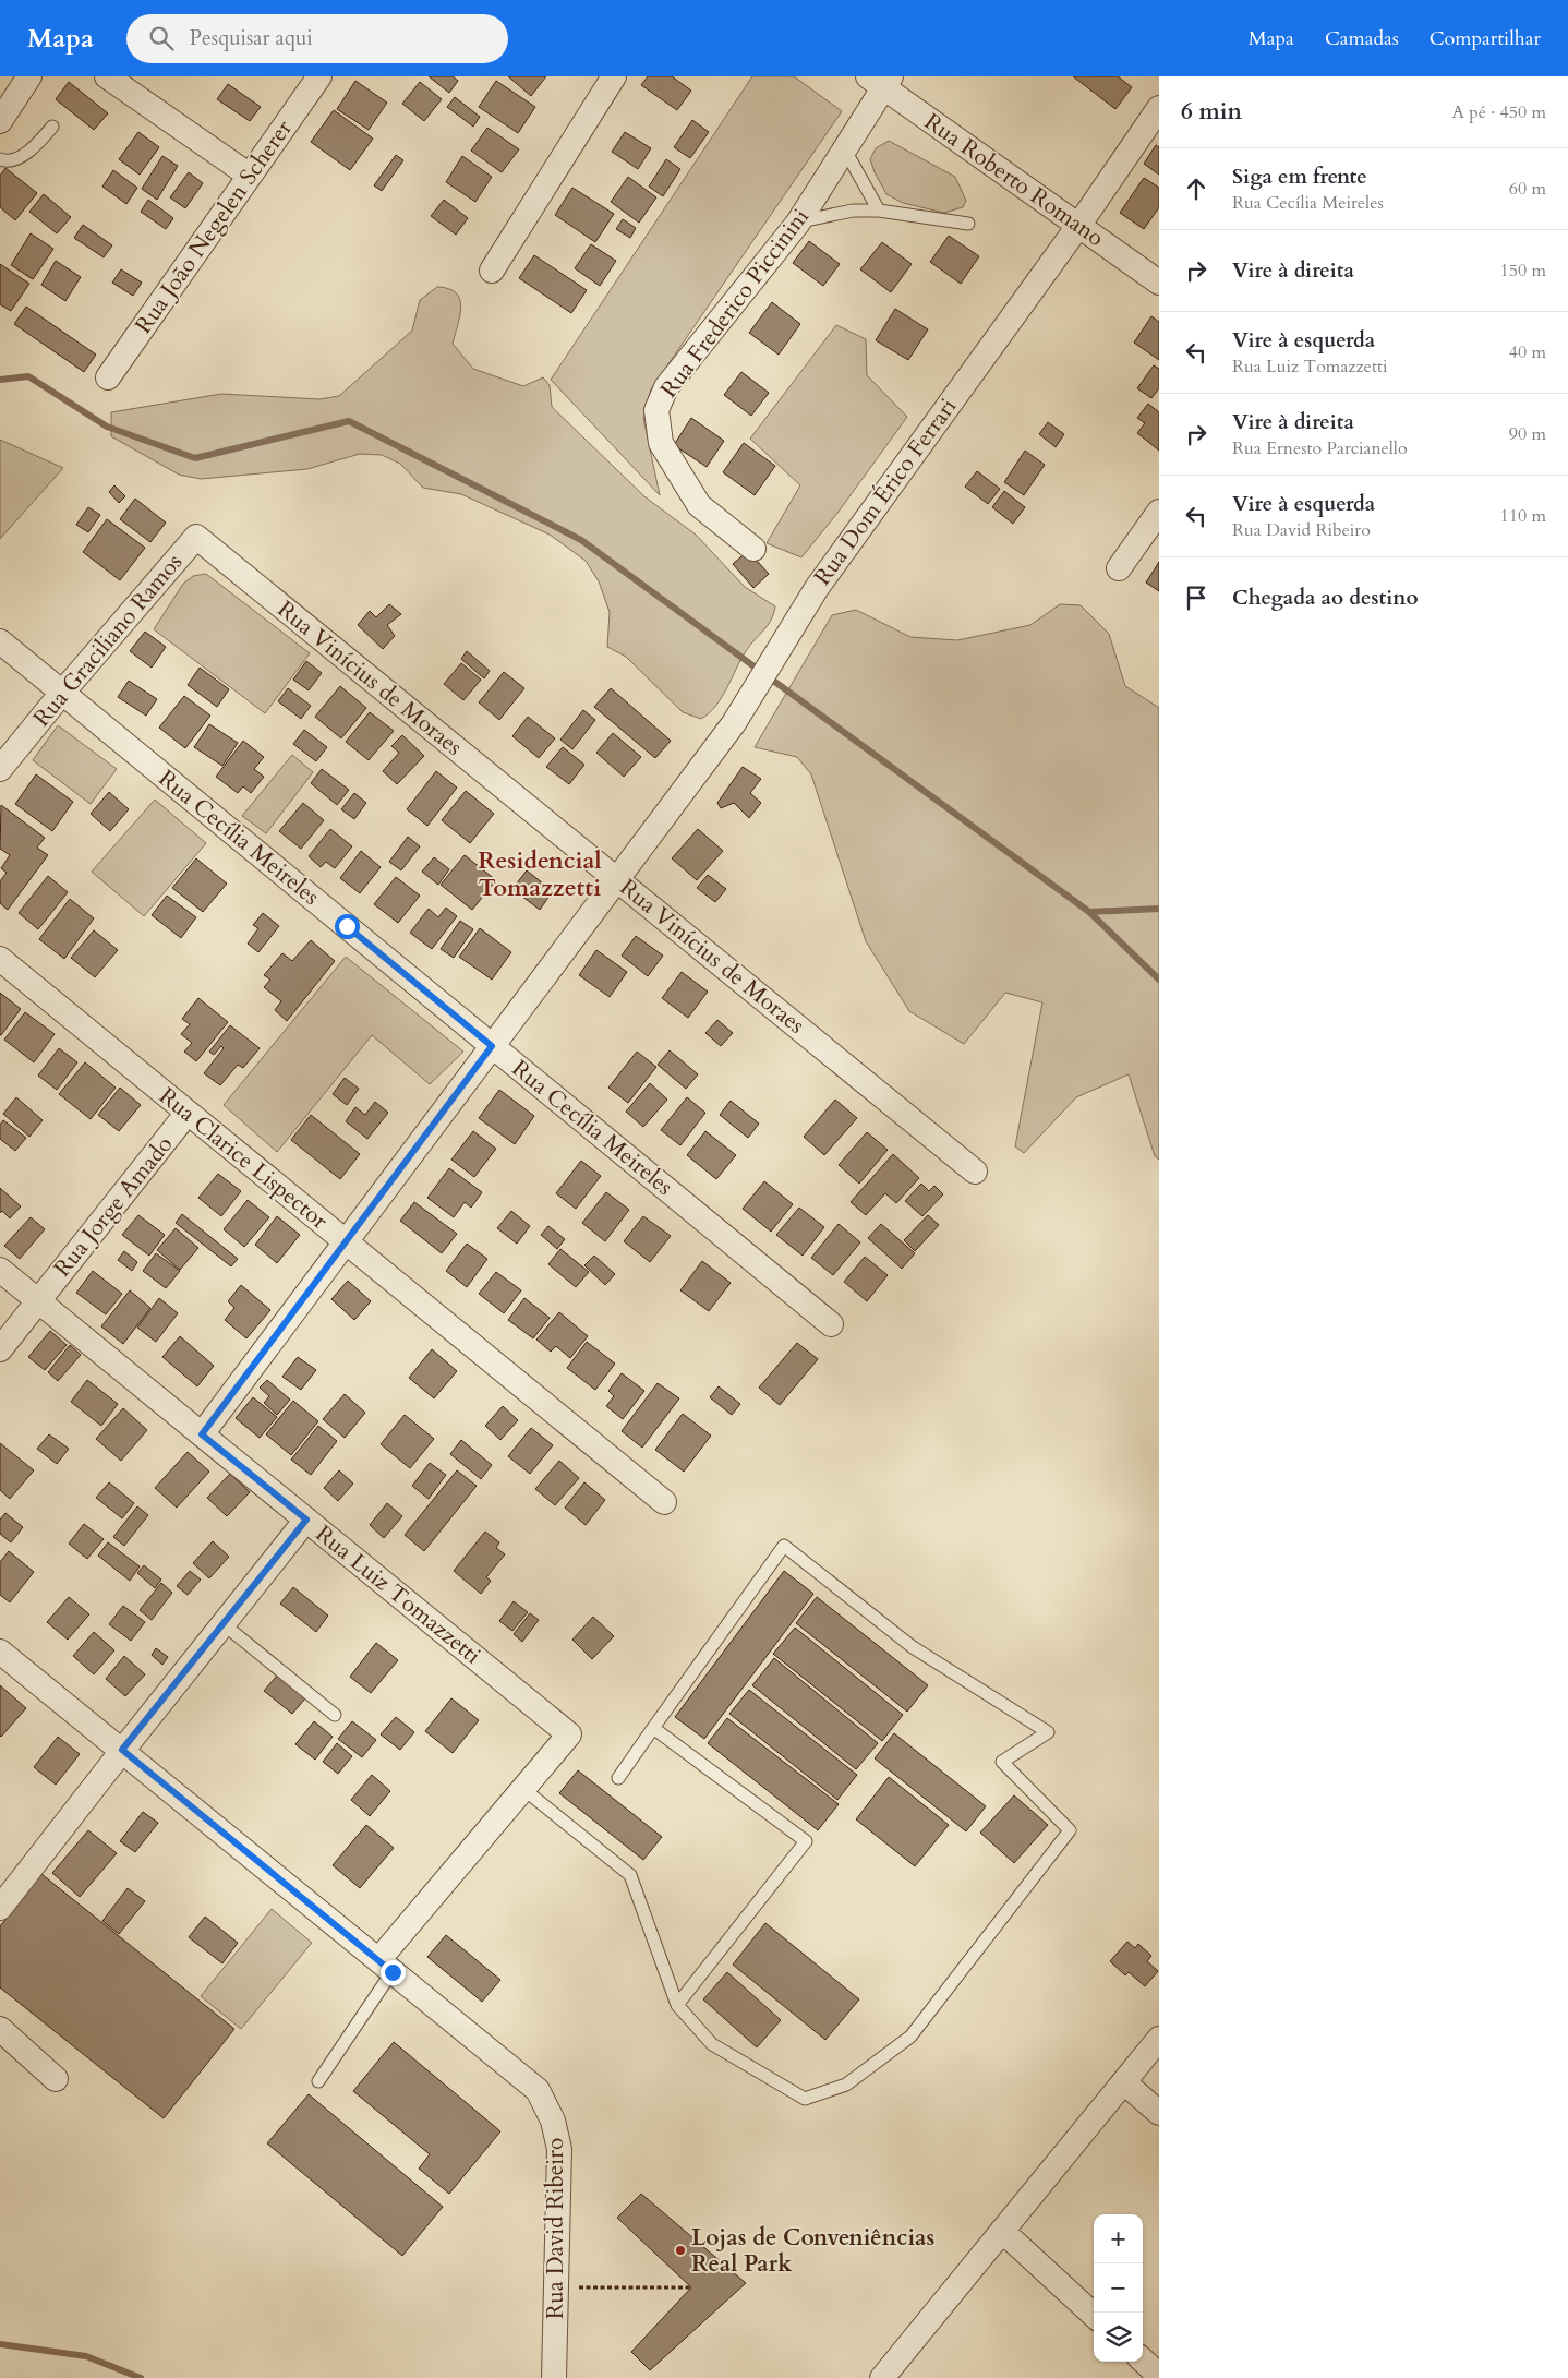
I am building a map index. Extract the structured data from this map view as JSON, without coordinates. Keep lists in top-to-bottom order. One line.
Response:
{"streets":{"street":["Rua Roberto Romano","Rua João Negelen Scherer","Rua Frederico Piccinini","Rua Dom Érico Ferrari","Rua Graciliano Ramos","Rua Vinícius de Moraes","Rua Cecília Meireles","Rua Clarice Lispector","Rua Jorge Amado","Rua Luiz Tomazzetti","Rua David Ribeiro"]},"crossings":[["Rua Roberto Romano","Rua Frederico Piccinini"],["Rua Roberto Romano","Rua Dom Érico Ferrari"],["Rua Dom Érico Ferrari","Rua Vinícius de Moraes"],["Rua Dom Érico Ferrari","Rua Cecília Meireles"],["Rua Dom Érico Ferrari","Rua Clarice Lispector"],["Rua Dom Érico Ferrari","Rua Luiz Tomazzetti"],["Rua Graciliano Ramos","Rua Vinícius de Moraes"],["Rua Graciliano Ramos","Rua Cecília Meireles"],["Rua Clarice Lispector","Rua Jorge Amado"],["Rua Jorge Amado","Rua Luiz Tomazzetti"]],"districts":["Residencial Tomazzetti"],"places":["Lojas de Conveniências Real Park"],"page":{"header":"Mapa","search":"Pesquisar aqui","nav":["Mapa","Camadas","Compartilhar"],"heading":["6 min","A pé · 450 m"],"list":[["Siga em frente","Rua Cecília Meireles","60 m"],["Vire à direita","150 m"],["Vire à esquerda","Rua Luiz Tomazzetti","40 m"],["Vire à direita","Rua Ernesto Parcianello","90 m"],["Vire à esquerda","Rua David Ribeiro","110 m"],"Chegada ao destino"],"map_buttons":["+","−"]}}
